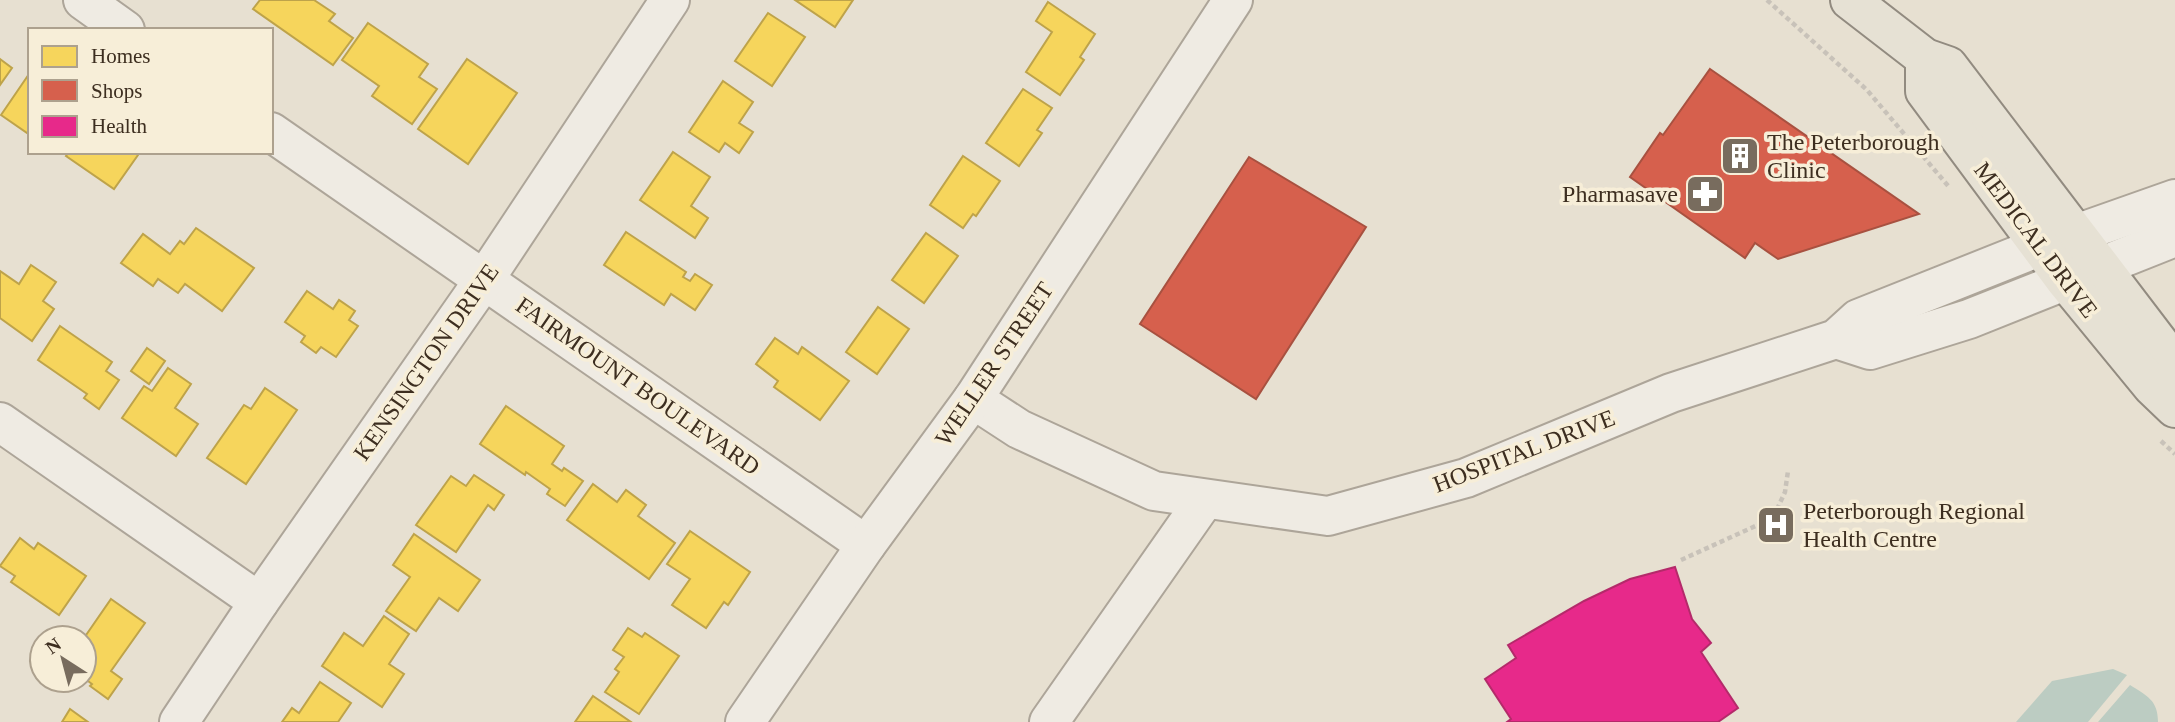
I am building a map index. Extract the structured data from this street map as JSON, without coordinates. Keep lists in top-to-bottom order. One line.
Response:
{"streets":{"main road":["MEDICAL DRIVE"],"street":["KENSINGTON DRIVE","WELLER STREET","FAIRMOUNT BOULEVARD","HOSPITAL DRIVE"]},"crossings":[["MEDICAL DRIVE","HOSPITAL DRIVE"],["KENSINGTON DRIVE","FAIRMOUNT BOULEVARD"],["WELLER STREET","FAIRMOUNT BOULEVARD"],["WELLER STREET","HOSPITAL DRIVE"]],"places":{"building":["The Peterborough Clinic"],"pharmacy":["Pharmasave"],"hospital":["Peterborough Regional Health Centre"]},"legend":["Homes","Shops","Health"],"north":"top left"}
